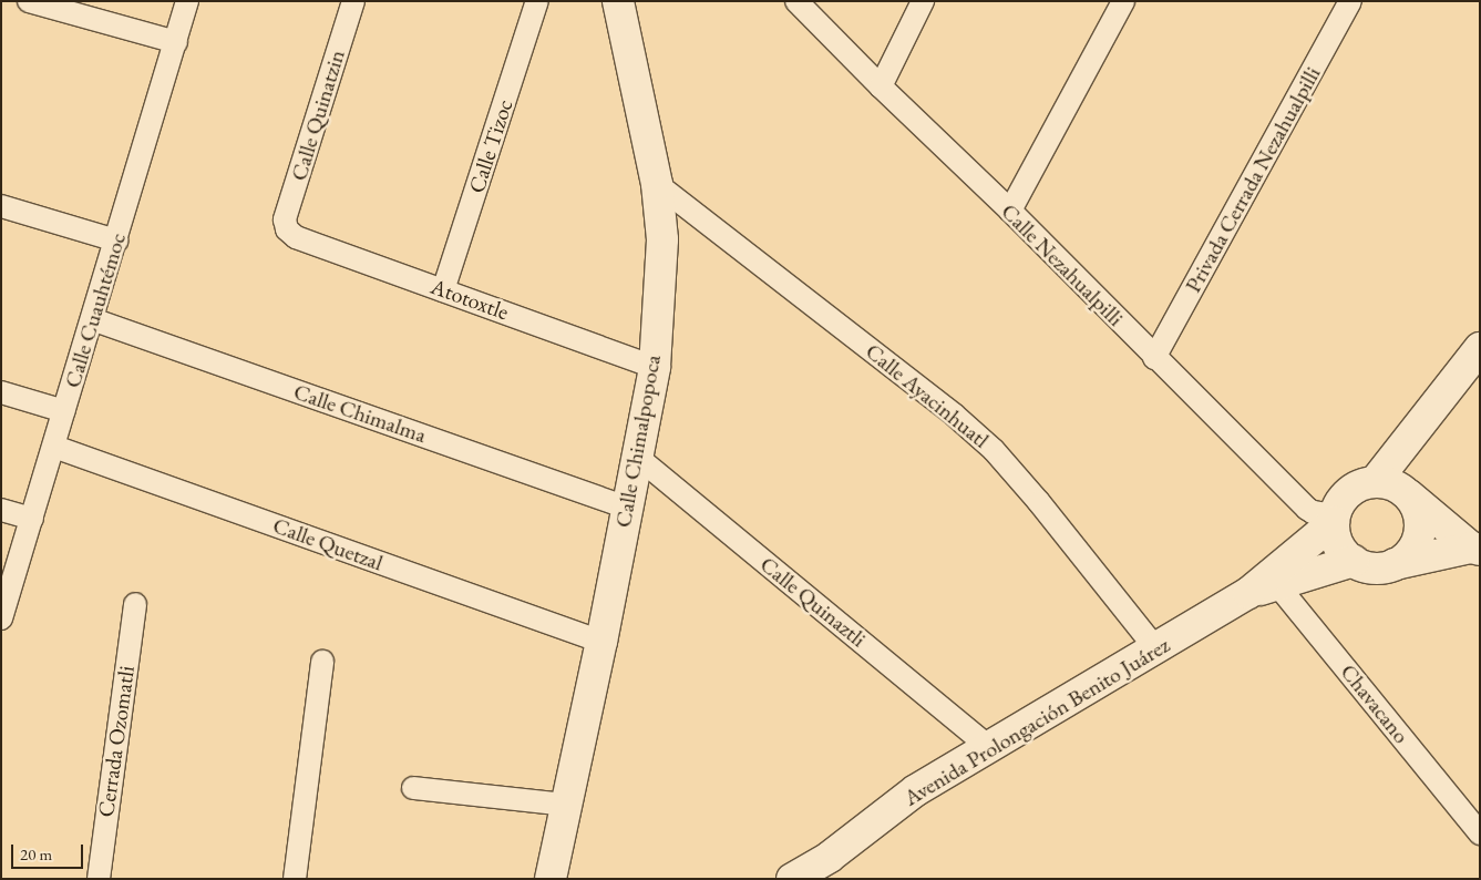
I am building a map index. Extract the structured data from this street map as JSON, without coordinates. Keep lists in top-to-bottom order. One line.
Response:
{"streets":{"street":["Calle Quinatzin","Calle Tizoc","Privada Cerrada Nezahualpilli","Calle Nezahualpilli","Atotoxtle","Calle Cuauhtémoc","Calle Ayacinhuatl","Calle Chimalma","Calle Chimalpopoca","Calle Quetzal","Calle Quinaztli","Chavacano","Avenida Prolongación Benito Juárez","Cerrada Ozomatli"]},"crossings":[["Calle Quinatzin","Atotoxtle"],["Calle Tizoc","Atotoxtle"],["Privada Cerrada Nezahualpilli","Calle Nezahualpilli"],["Calle Nezahualpilli","Avenida Prolongación Benito Juárez"],["Atotoxtle","Calle Chimalpopoca"],["Calle Cuauhtémoc","Calle Chimalma"],["Calle Cuauhtémoc","Calle Quetzal"],["Calle Ayacinhuatl","Calle Chimalpopoca"],["Calle Ayacinhuatl","Avenida Prolongación Benito Juárez"],["Calle Chimalma","Calle Chimalpopoca"],["Calle Chimalpopoca","Calle Quetzal"],["Calle Chimalpopoca","Calle Quinaztli"],["Calle Quinaztli","Avenida Prolongación Benito Juárez"],["Chavacano","Avenida Prolongación Benito Juárez"]],"scale_bar":"20 m"}
